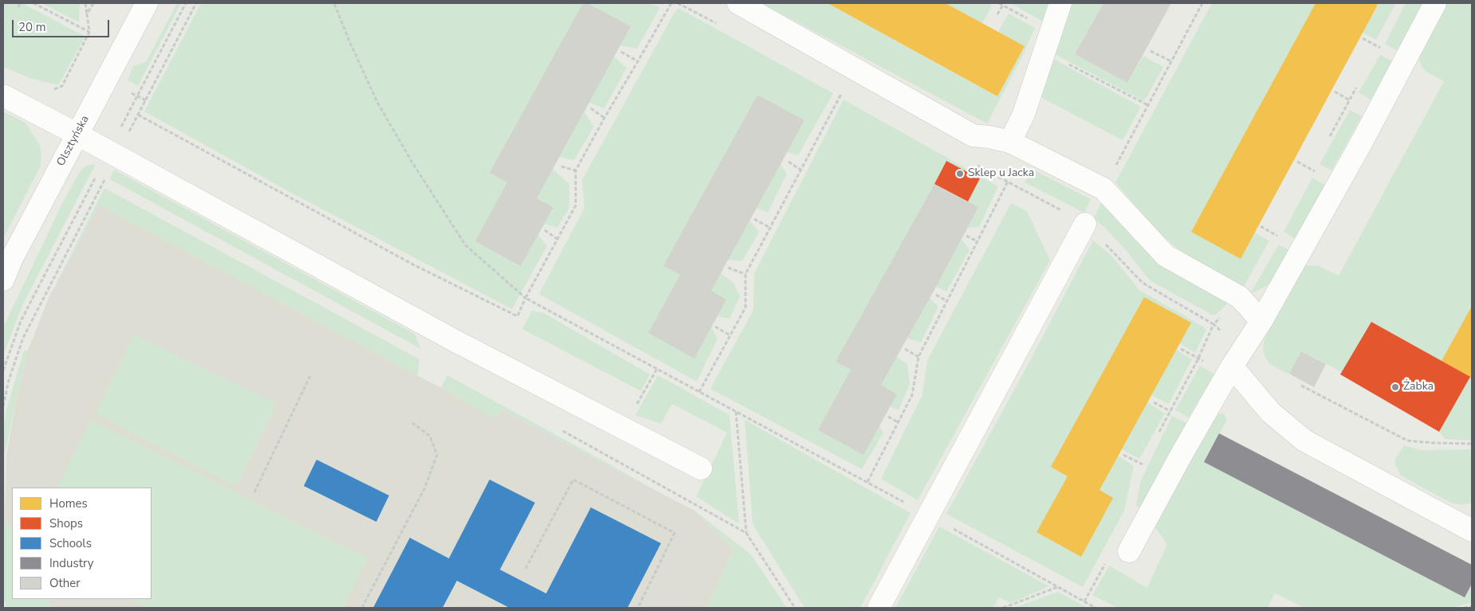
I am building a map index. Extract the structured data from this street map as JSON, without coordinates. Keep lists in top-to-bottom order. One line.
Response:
{"streets":{"street":["Olsztyńska"]},"places":["Sklep u Jacka","Żabka"],"legend":["Homes","Shops","Schools","Industry","Other"],"scale_bar":"20 m"}
